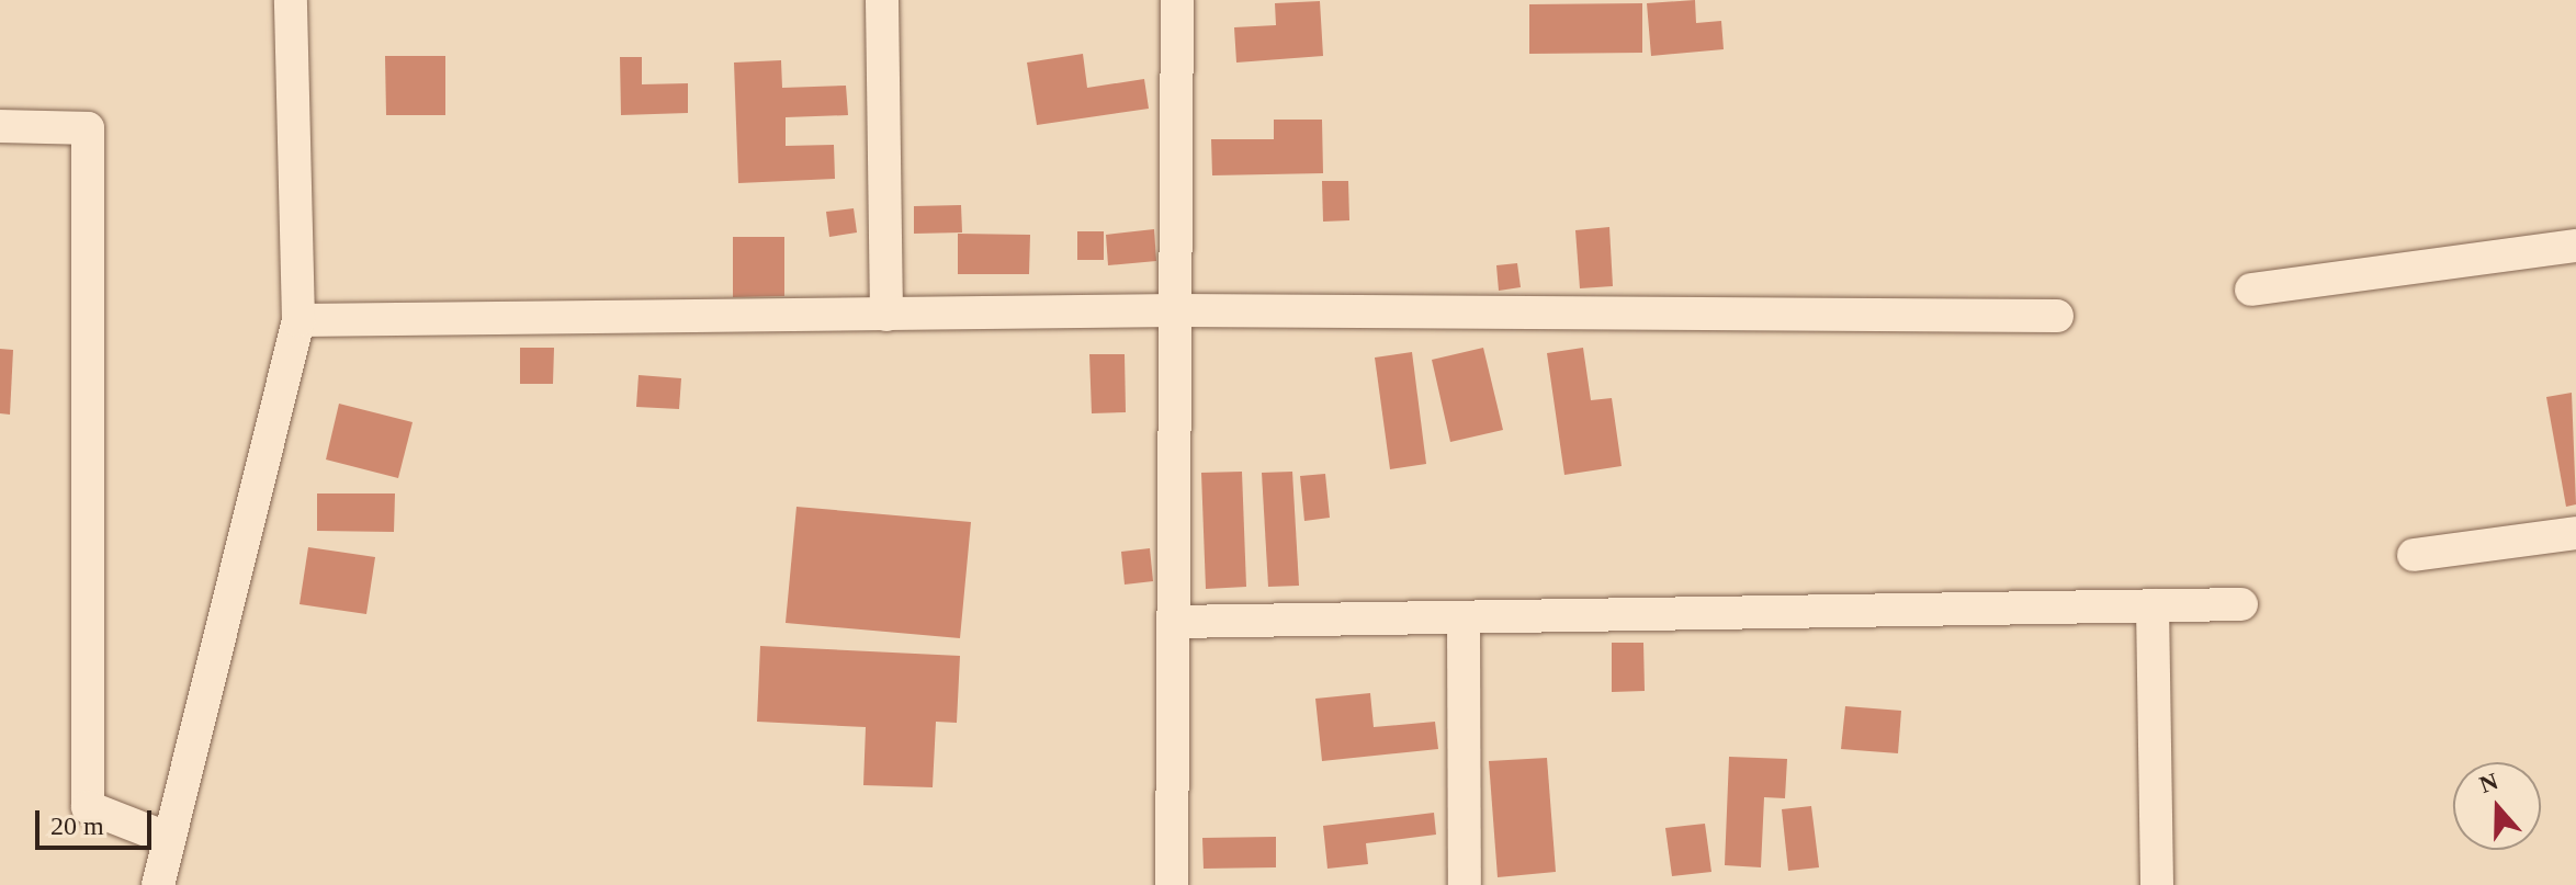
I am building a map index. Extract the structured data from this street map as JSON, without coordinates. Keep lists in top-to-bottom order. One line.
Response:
{"scale_bar":"20 m","north":"top"}
